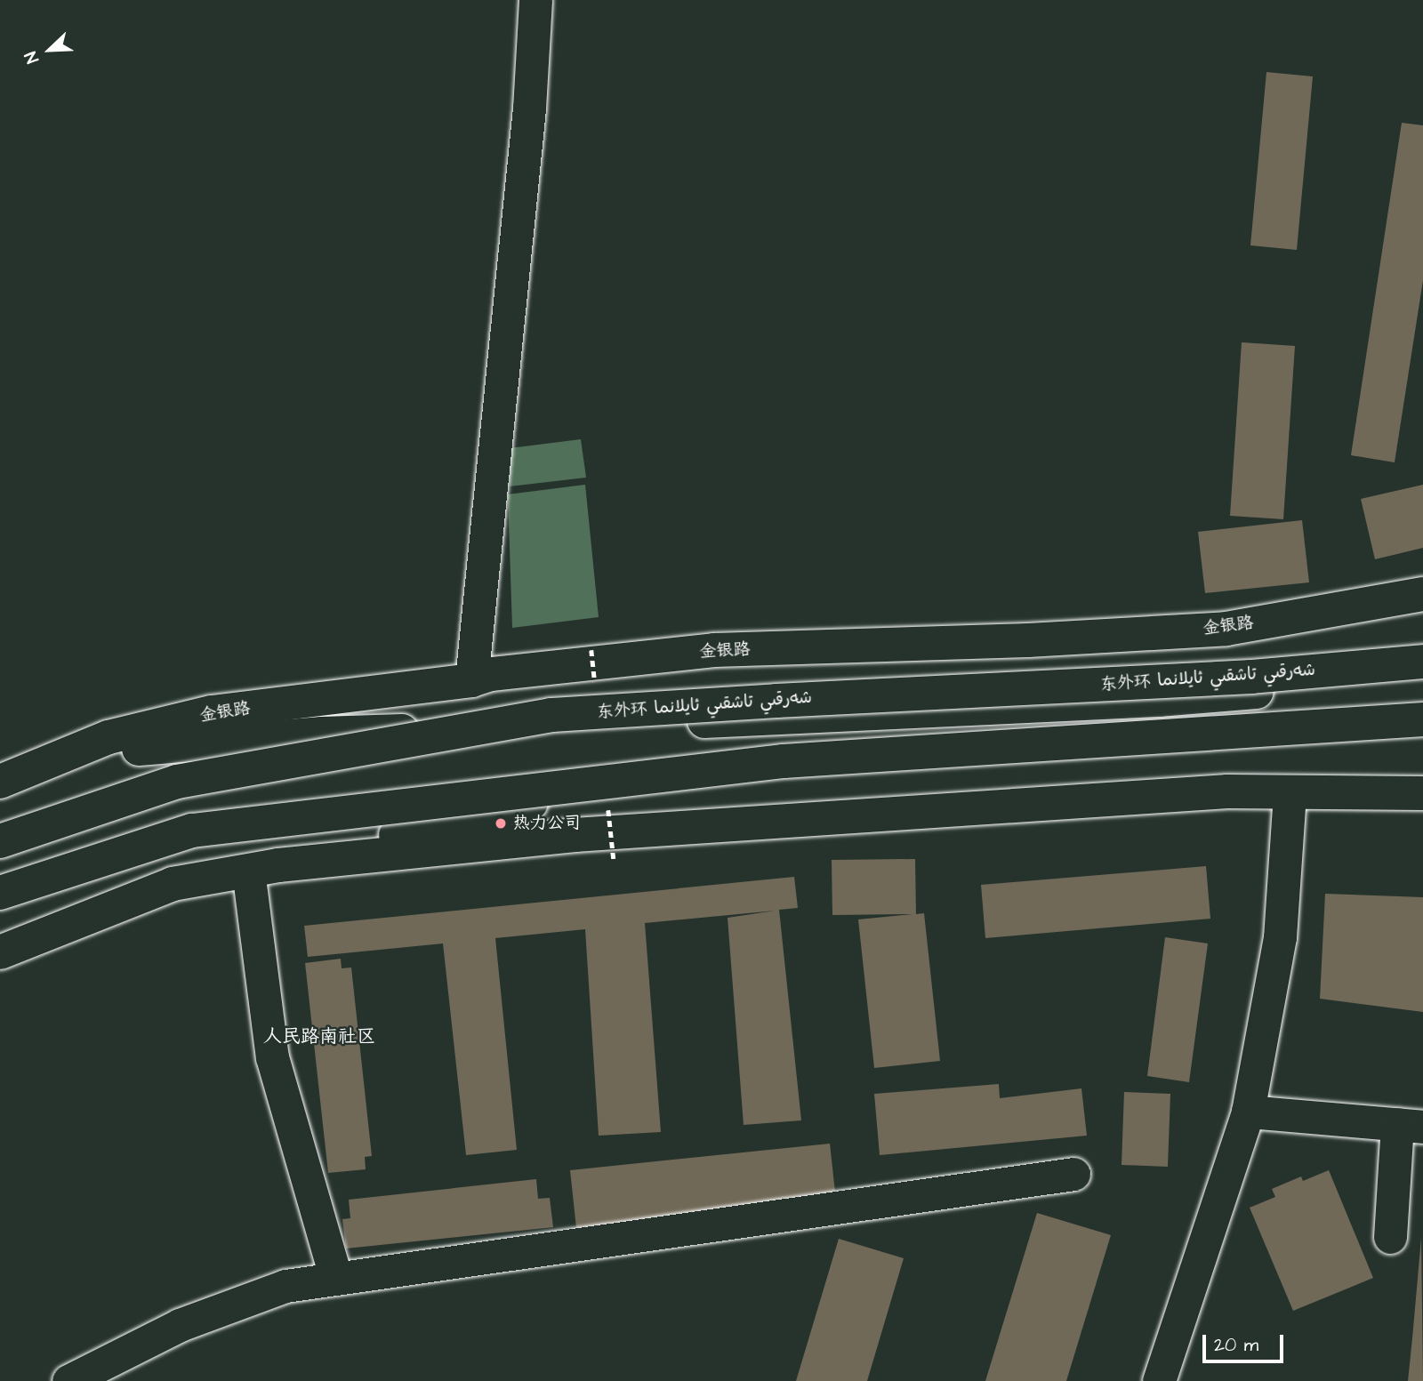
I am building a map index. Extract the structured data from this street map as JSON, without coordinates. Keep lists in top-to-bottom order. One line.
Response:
{"streets":{"main road":["金银路","东外环 شەرقىي تاشقىي ئايلانما"]},"districts":["人民路南社区"],"places":["热力公司"],"scale_bar":"20 m","north":"bottom left"}
